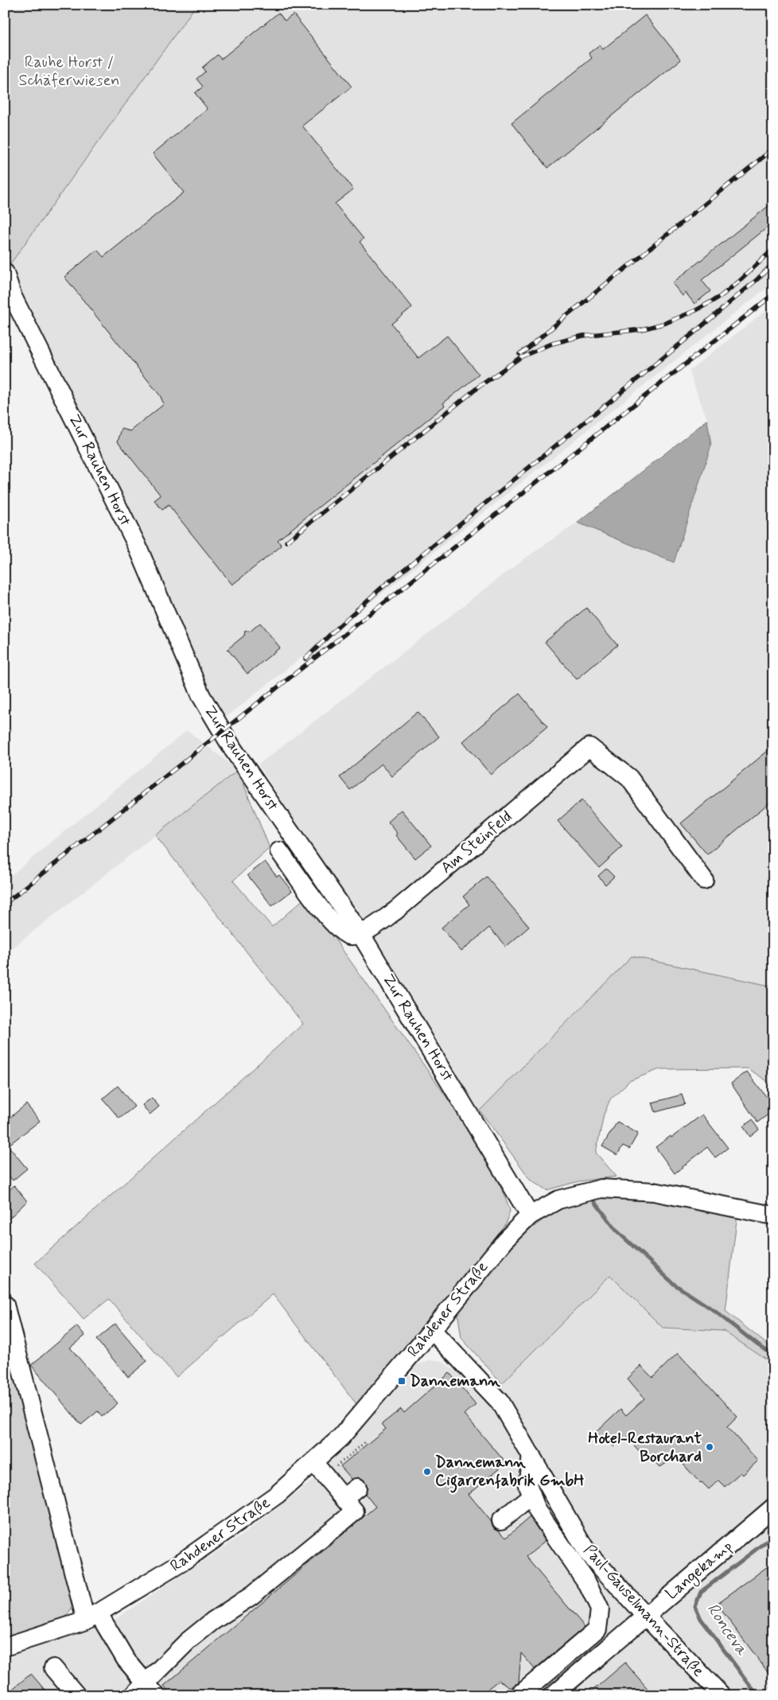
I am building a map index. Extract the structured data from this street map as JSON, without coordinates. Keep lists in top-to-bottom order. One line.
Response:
{"streets":{"street":["Zur Rauhen Horst","Am Steinfeld","Rahdener Straße","Langekamp","Paul-Gauselmann-Straße"]},"crossings":[["Zur Rauhen Horst","Am Steinfeld"],["Zur Rauhen Horst","Rahdener Straße"],["Rahdener Straße","Paul-Gauselmann-Straße"],["Langekamp","Paul-Gauselmann-Straße"]],"water":["Ronceva"],"parks":["Rauhe Horst / Schäferwiesen"],"places":{"transit":["Dannemann"],"other":["Hotel-Restaurant Borchard","Dannemann Cigarrenfabrik GmbH"]}}
